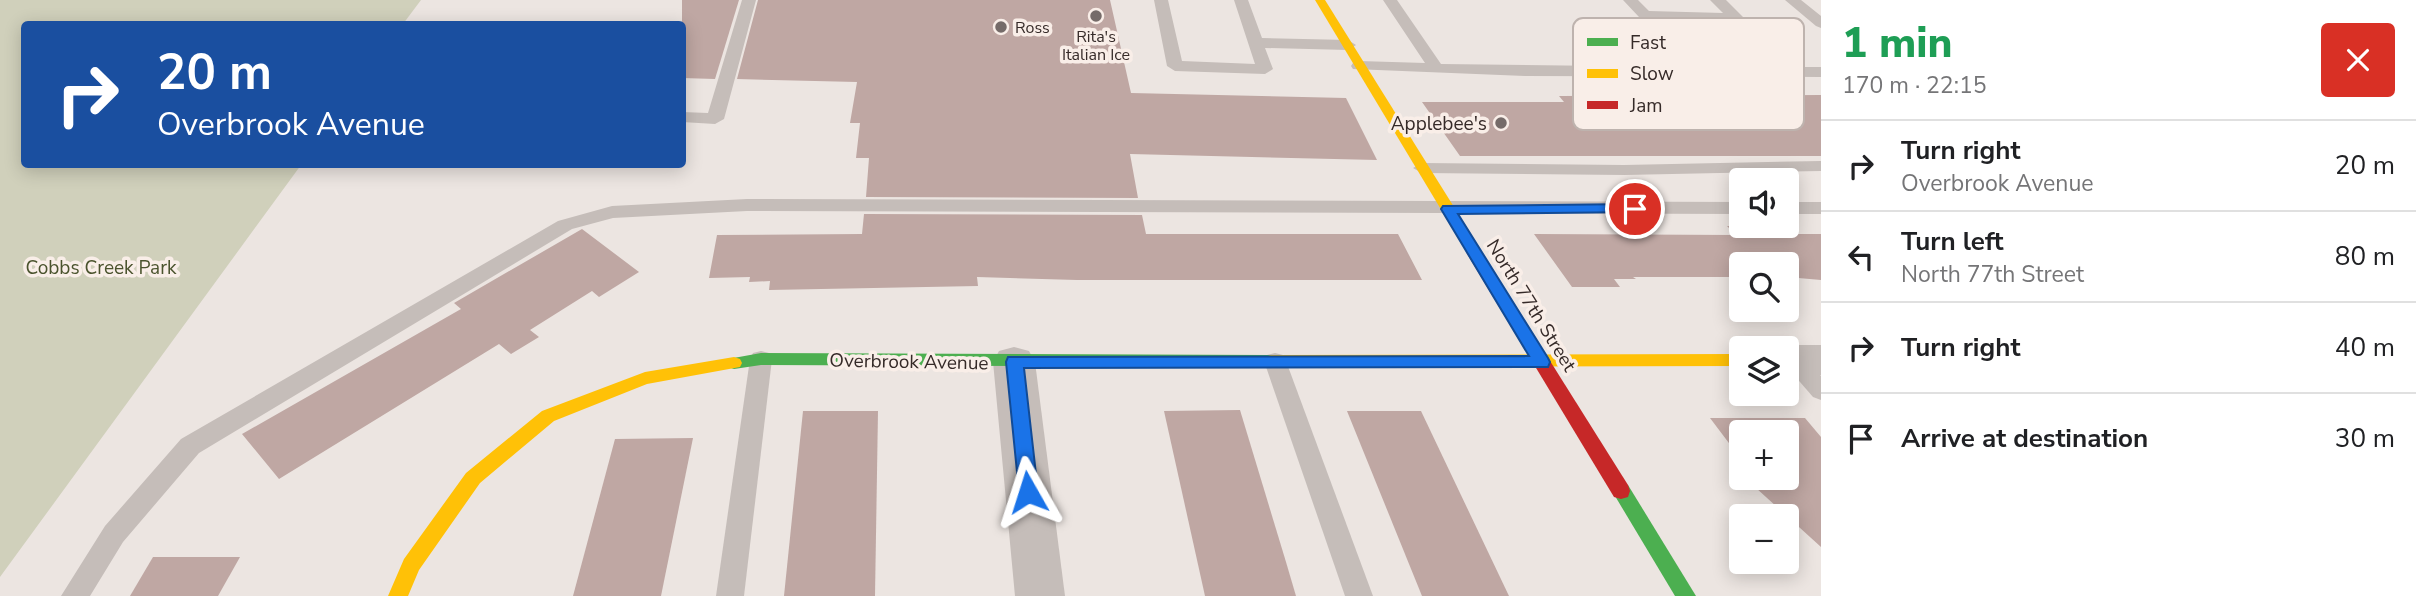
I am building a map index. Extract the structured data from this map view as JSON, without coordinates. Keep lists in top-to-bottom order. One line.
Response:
{"streets":{"street":["North 77th Street","Overbrook Avenue"]},"crossings":[["North 77th Street","Overbrook Avenue"]],"parks":["Cobbs Creek Park"],"places":["Rita's Italian Ice","Ross","Applebee's"],"legend":["Fast","Slow","Jam"],"page":{"heading":["1 min","170 m · 22:15"],"turn":["20 m","Overbrook Avenue"],"list":[{"name":"Turn right","note":"Overbrook Avenue","value":"20 m"},{"name":"Turn left","note":"North 77th Street","value":"80 m"},{"name":"Turn right","value":"40 m"},{"name":"Arrive at destination","value":"30 m"}],"map_buttons":["+","−"]}}
